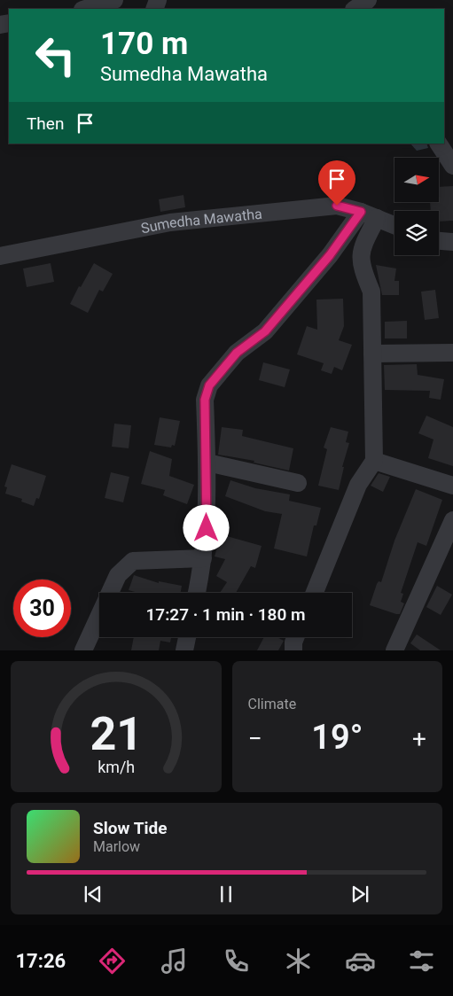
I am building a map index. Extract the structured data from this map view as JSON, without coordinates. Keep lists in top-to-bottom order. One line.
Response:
{"streets":{"street":["Sumedha Mawatha"]},"north":"right","page":{"turn":["170 m","Sumedha Mawatha"],"then":"Then","limit":"30","trip":"17:27 · 1 min · 180 m","tile":"Climate","heat":["−","19°","+"],"song":["Slow Tide","Marlow"],"tabs":"17:26","gauge":["21","km/h"]}}
